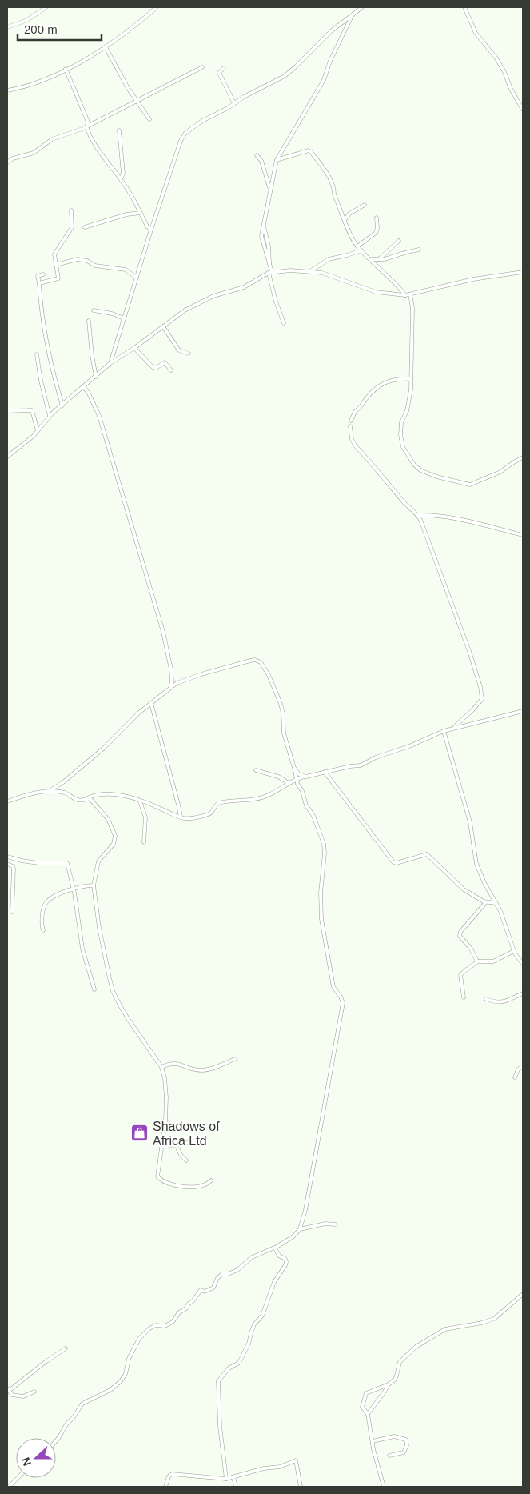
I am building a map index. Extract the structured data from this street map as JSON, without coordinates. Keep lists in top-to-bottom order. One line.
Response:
{"places":{"shop":["Shadows of Africa Ltd"]},"scale_bar":"200 m","north":"left"}
